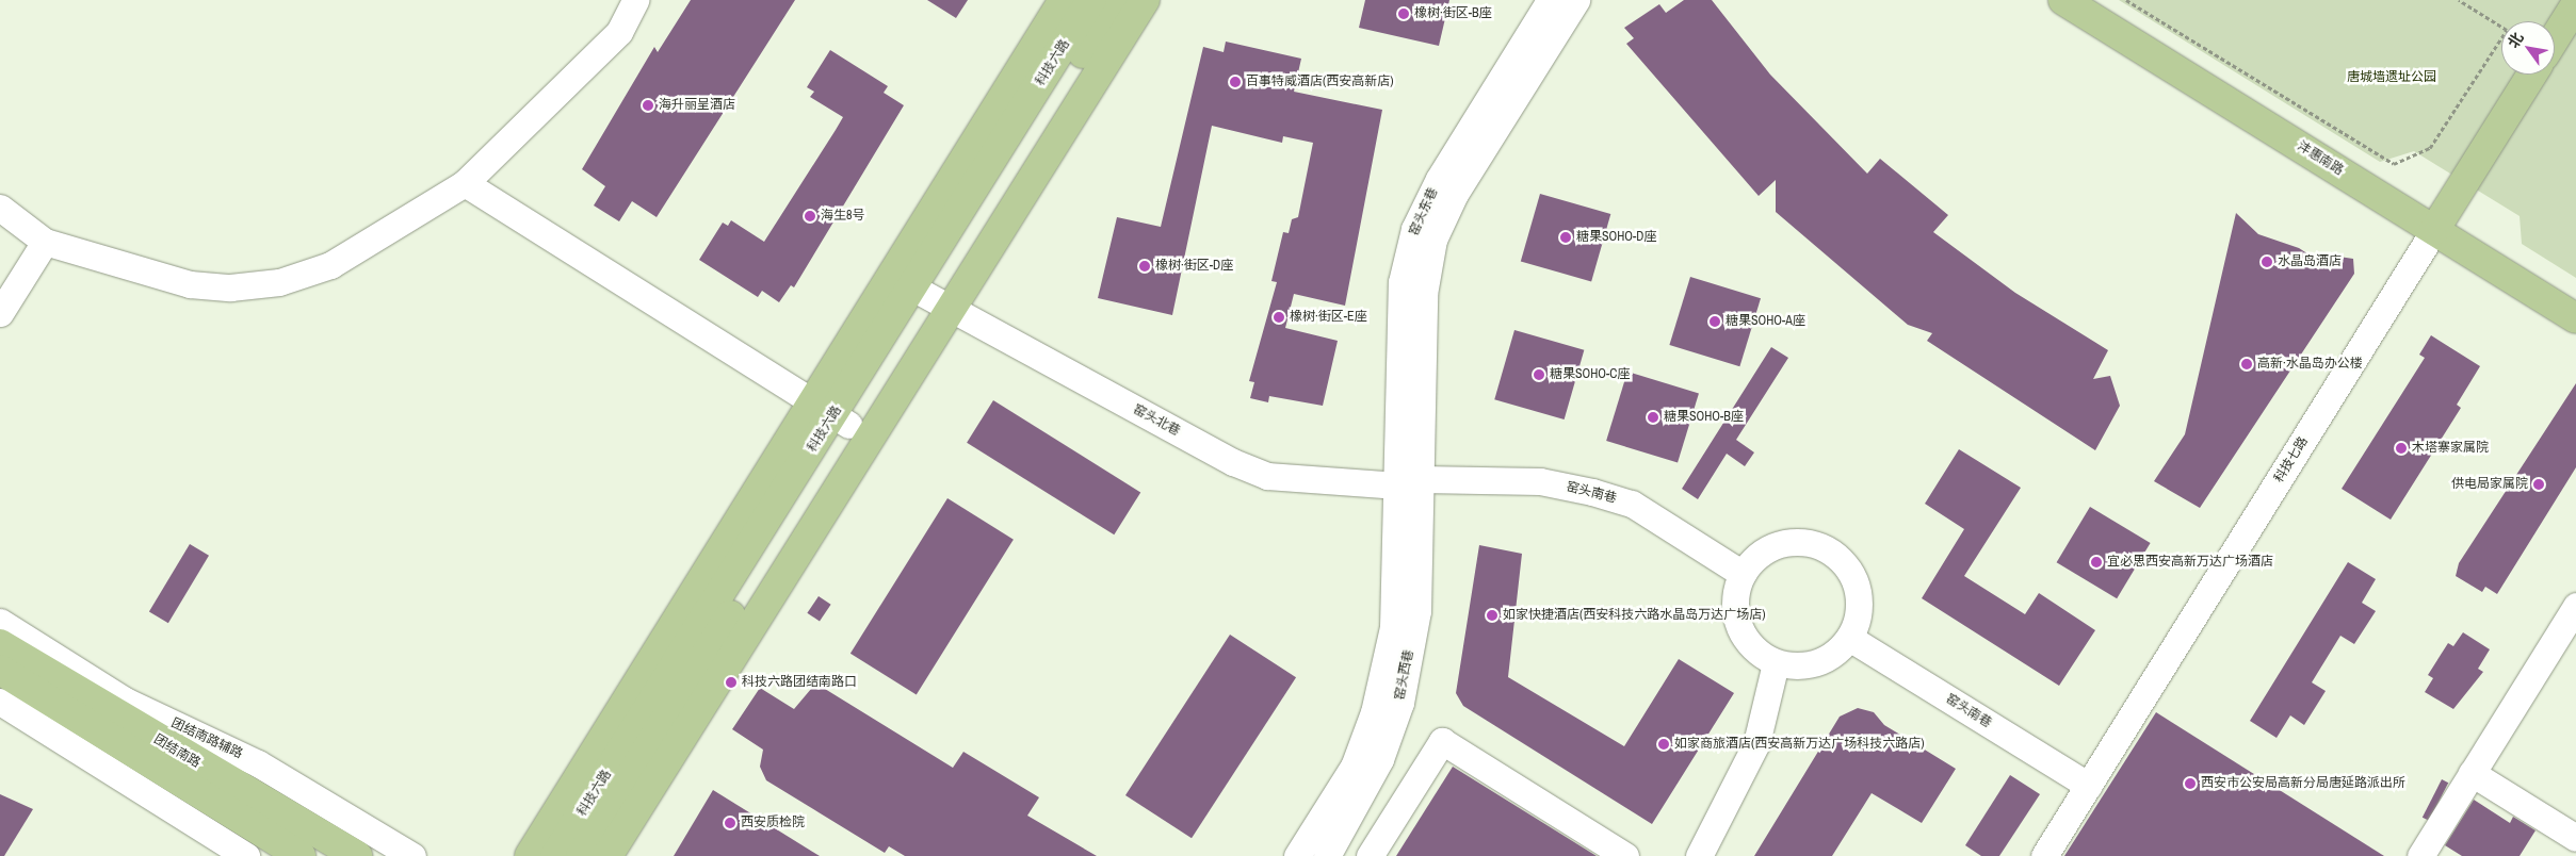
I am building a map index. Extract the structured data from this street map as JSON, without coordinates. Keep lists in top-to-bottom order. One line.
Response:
{"streets":{"main road":["科技六路","沣惠南路","科技七路","团结南路"],"street":["窑头东巷","窑头北巷","窑头南巷","窑头西巷","团结南路辅路"]},"crossings":[["科技六路","窑头北巷"],["沣惠南路","科技七路"],["窑头东巷","窑头北巷"],["窑头东巷","窑头南巷"],["窑头东巷","窑头西巷"],["窑头北巷","窑头南巷"],["窑头北巷","窑头西巷"],["科技七路","窑头南巷"],["窑头南巷","窑头西巷"]],"parks":["唐城墙遗址公园"],"places":["橡树·街区-B座","百事特威酒店(西安高新店)","海升丽呈酒店","海生8号","糖果SOHO-D座","水晶岛酒店","橡树·街区-D座","橡树·街区-E座","糖果SOHO-A座","高新·水晶岛办公楼","糖果SOHO-C座","糖果SOHO-B座","木塔寨家属院","供电局家属院","宜必思西安高新万达广场酒店","如家快捷酒店(西安科技六路水晶岛万达广场店)","科技六路团结南路口","如家商旅酒店(西安高新万达广场科技六路店)","西安市公安局高新分局唐延路派出所","西安质检院"],"north":"top left"}
